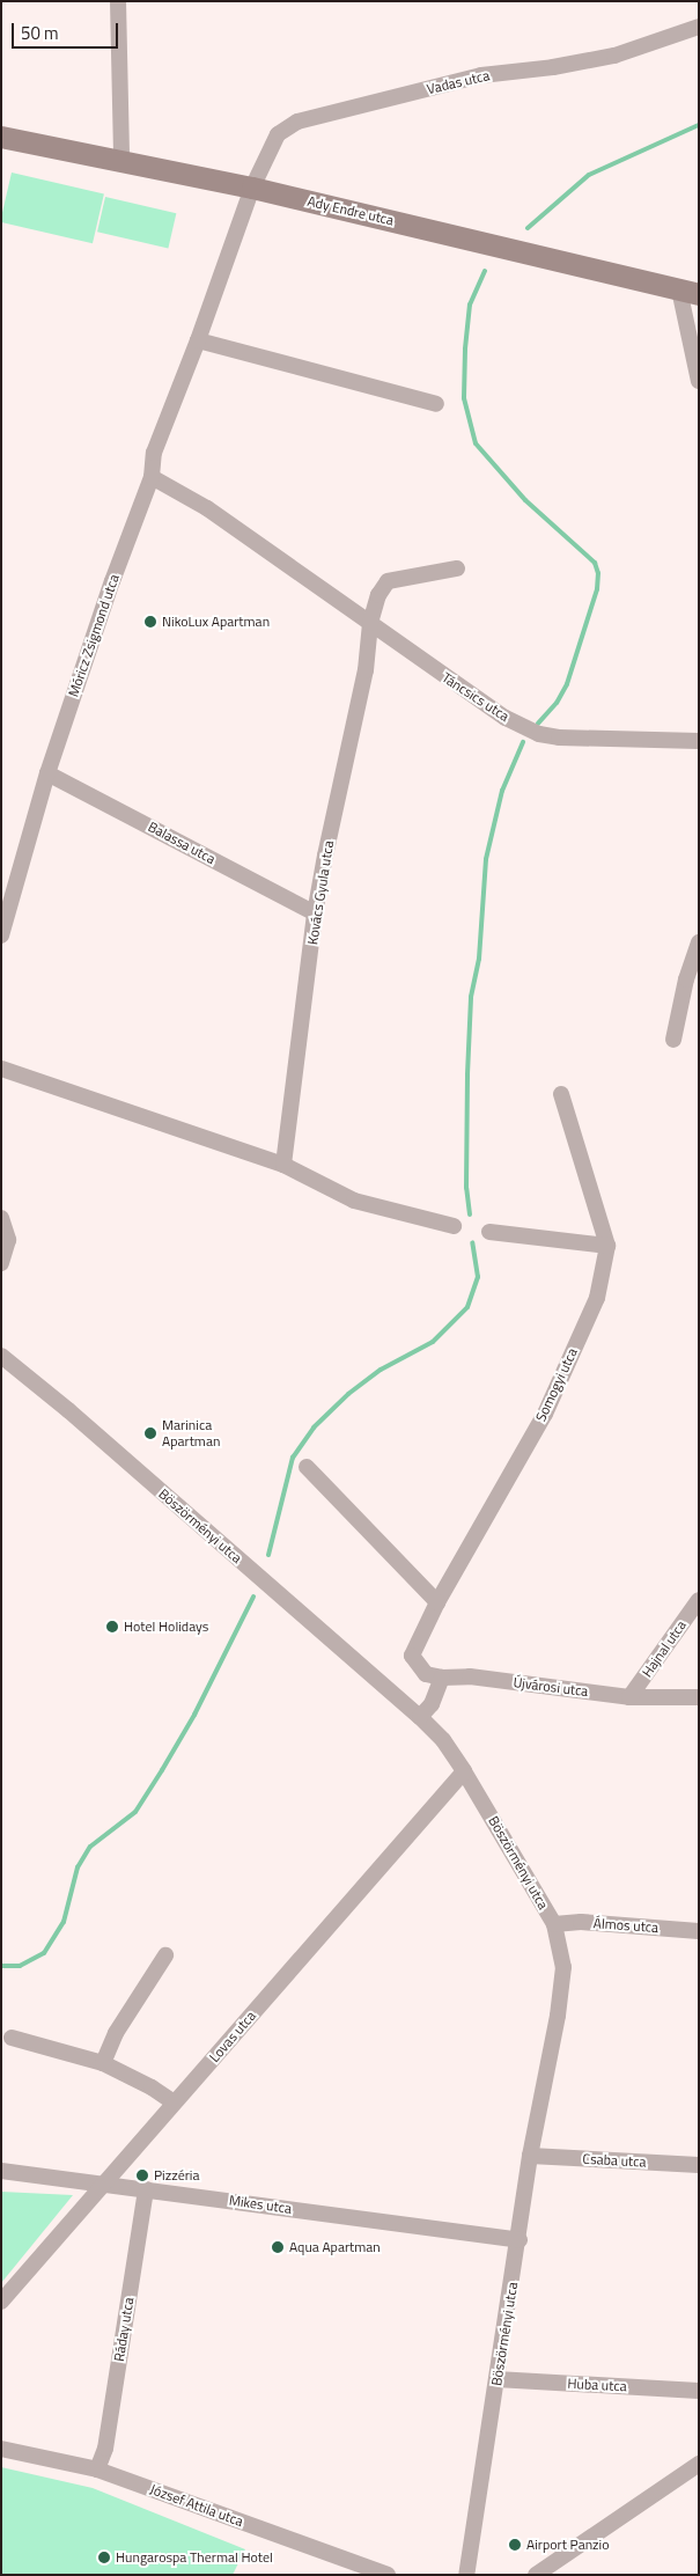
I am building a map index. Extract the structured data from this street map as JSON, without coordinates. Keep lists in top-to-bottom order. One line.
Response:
{"streets":{"main road":["Ady Endre utca"],"street":["Vadas utca","Móricz Zsigmond utca","Táncsics utca","Balassa utca","Kovács Gyula utca","Somogyi utca","Böszörményi utca","Hajnal utca","Újvárosi utca","Álmos utca","Lovas utca","Csaba utca","Mikes utca","Ráday utca","Huba utca","József Attila utca"]},"crossings":[["Vadas utca","Ady Endre utca"],["Vadas utca","Móricz Zsigmond utca"],["Ady Endre utca","Móricz Zsigmond utca"],["Móricz Zsigmond utca","Táncsics utca"],["Móricz Zsigmond utca","Balassa utca"],["Táncsics utca","Kovács Gyula utca"],["Balassa utca","Kovács Gyula utca"],["Somogyi utca","Újvárosi utca"],["Böszörményi utca","Álmos utca"],["Böszörményi utca","Lovas utca"],["Böszörményi utca","Csaba utca"],["Böszörményi utca","Mikes utca"],["Böszörményi utca","Huba utca"],["Hajnal utca","Újvárosi utca"],["Lovas utca","Mikes utca"],["Mikes utca","Ráday utca"],["Ráday utca","József Attila utca"]],"places":["NikoLux Apartman","Marinica Apartman","Hotel Holidays","Pizzéria","Aqua Apartman","Airport Panzio","Hungarospa Thermal Hotel"],"scale_bar":"50 m"}
